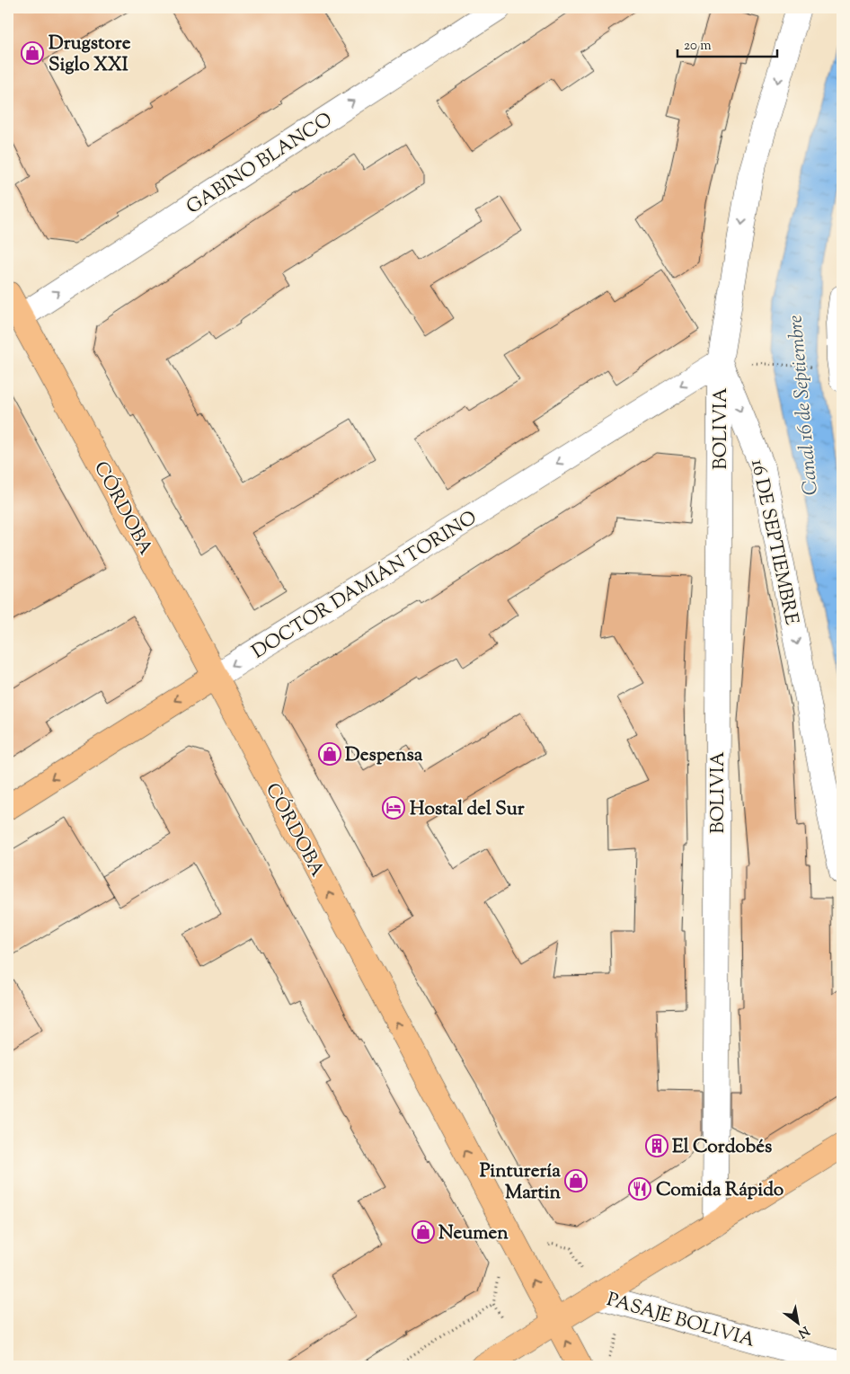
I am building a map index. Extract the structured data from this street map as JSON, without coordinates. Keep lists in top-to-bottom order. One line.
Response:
{"streets":{"main road":["CÓRDOBA","DOCTOR DAMIÁN TORINO"],"street":["GABINO BLANCO","BOLIVIA","16 DE SEPTIEMBRE","PASAJE BOLIVIA"]},"crossings":[["GABINO BLANCO","CÓRDOBA"],["BOLIVIA","16 DE SEPTIEMBRE"],["BOLIVIA","DOCTOR DAMIÁN TORINO"],["CÓRDOBA","DOCTOR DAMIÁN TORINO"],["16 DE SEPTIEMBRE","DOCTOR DAMIÁN TORINO"]],"one_way":["GABINO BLANCO","CÓRDOBA","16 DE SEPTIEMBRE","DOCTOR DAMIÁN TORINO"],"water":["Canal 16 de Septiembre"],"places":{"shop":["Drugstore Siglo XXI","Despensa","Pinturería Martin","Neumen"],"hotel":["Hostal del Sur"],"building":["El Cordobés"],"restaurant":["Comida Rápido"]},"scale_bar":"20 m","north":"bottom right"}
